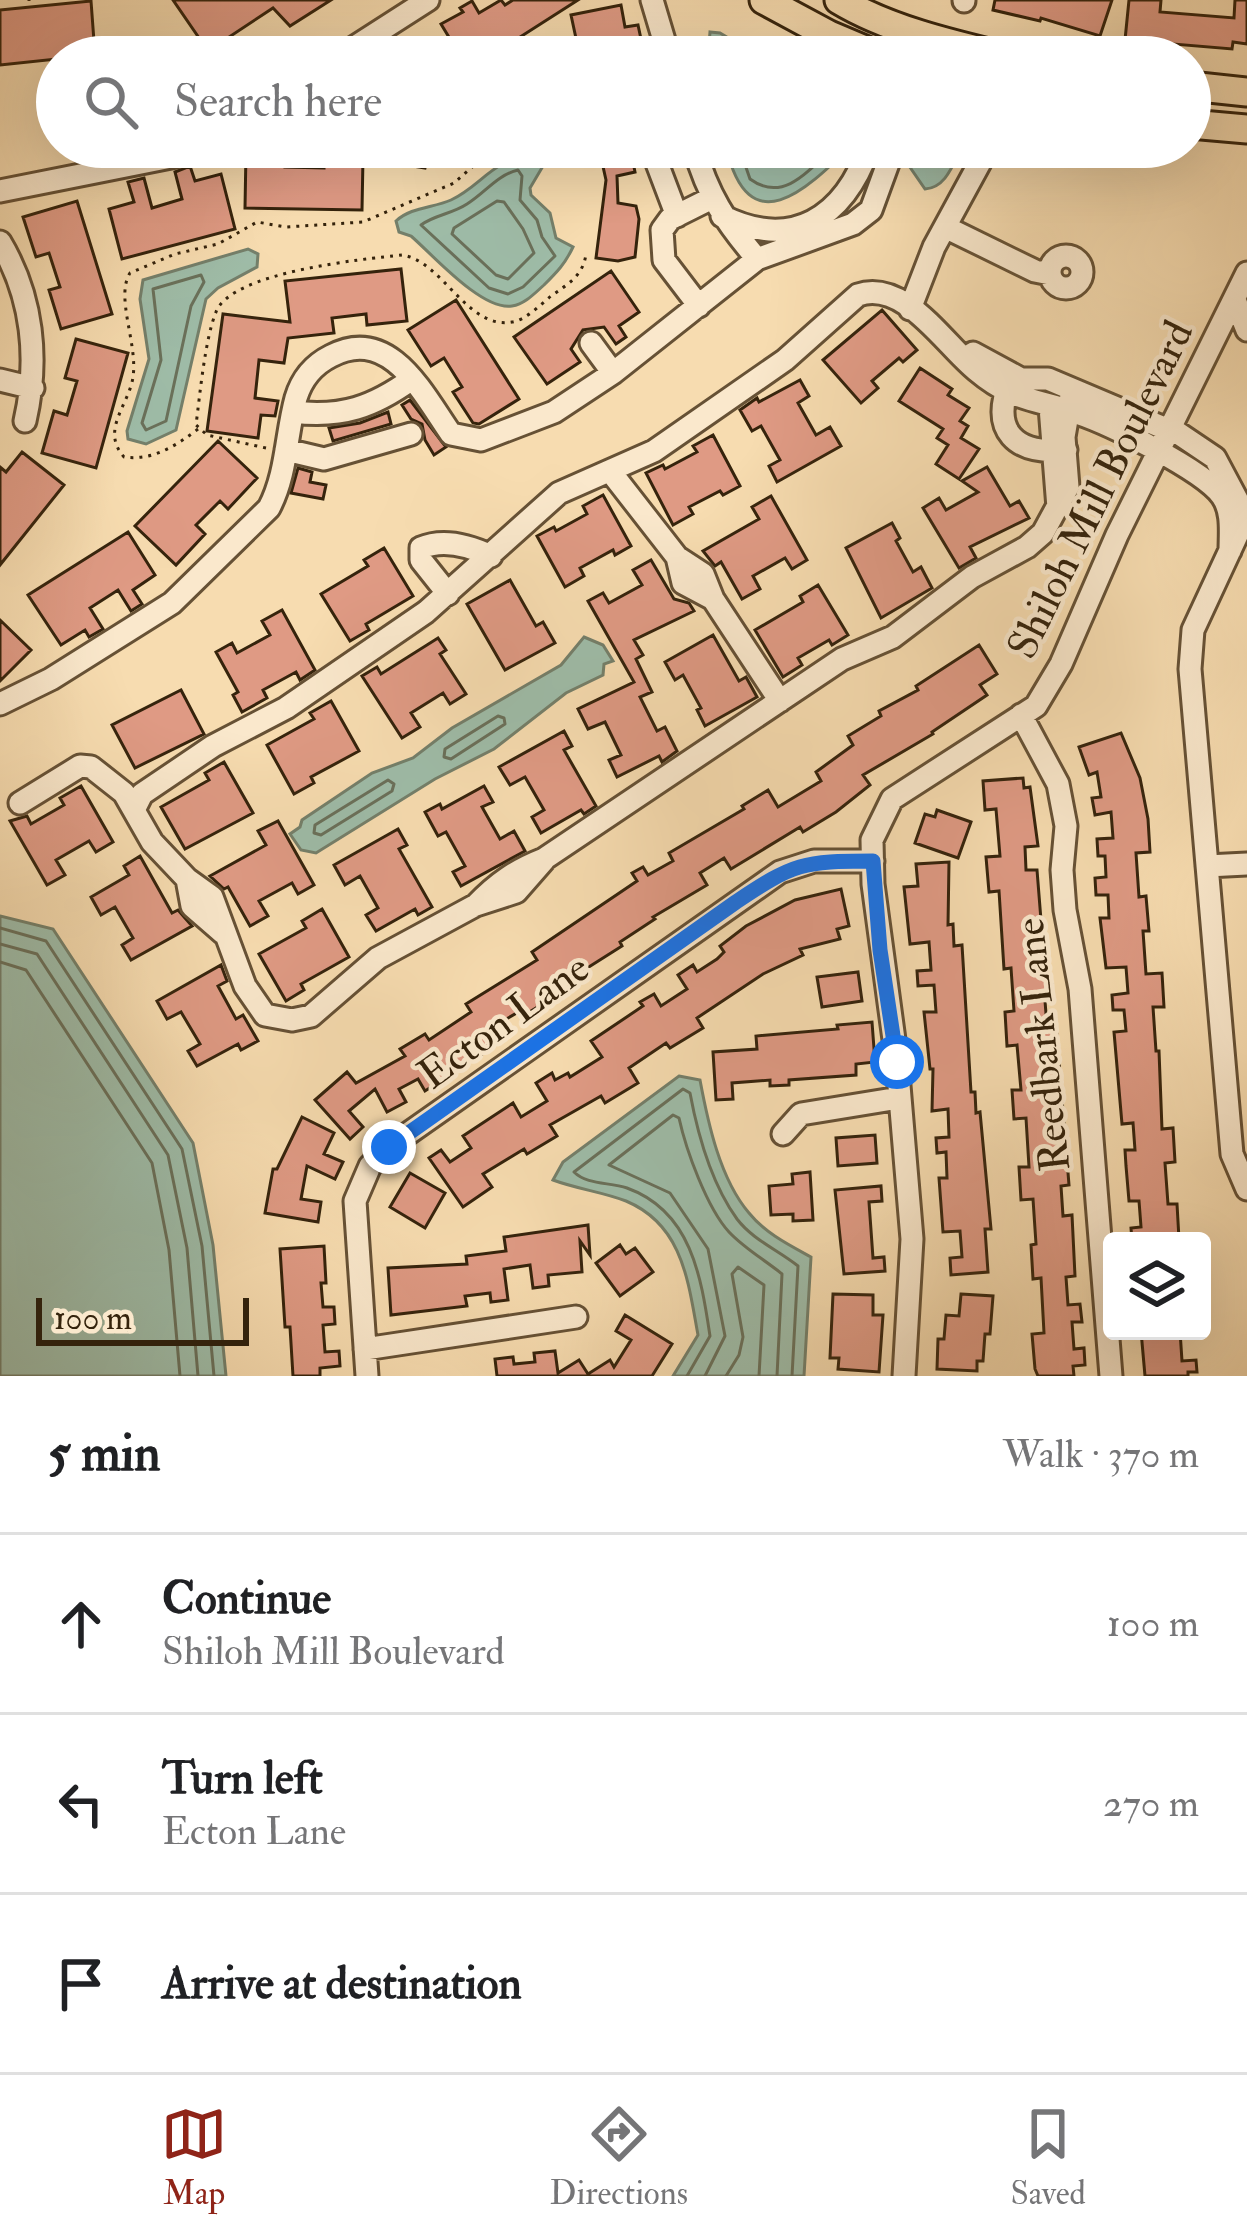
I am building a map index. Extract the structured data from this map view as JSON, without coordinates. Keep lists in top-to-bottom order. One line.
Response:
{"streets":{"street":["Shiloh Mill Boulevard","Ecton Lane","Reedbark Lane"]},"crossings":[["Shiloh Mill Boulevard","Ecton Lane"],["Shiloh Mill Boulevard","Reedbark Lane"]],"scale_bar":"100 m","page":{"search":"Search here","scale":"100 m","heading":["5 min","Walk · 370 m"],"list":[["Continue","Shiloh Mill Boulevard","100 m"],["Turn left","Ecton Lane","270 m"],"Arrive at destination"],"nav":["Map","Directions","Saved"]}}
